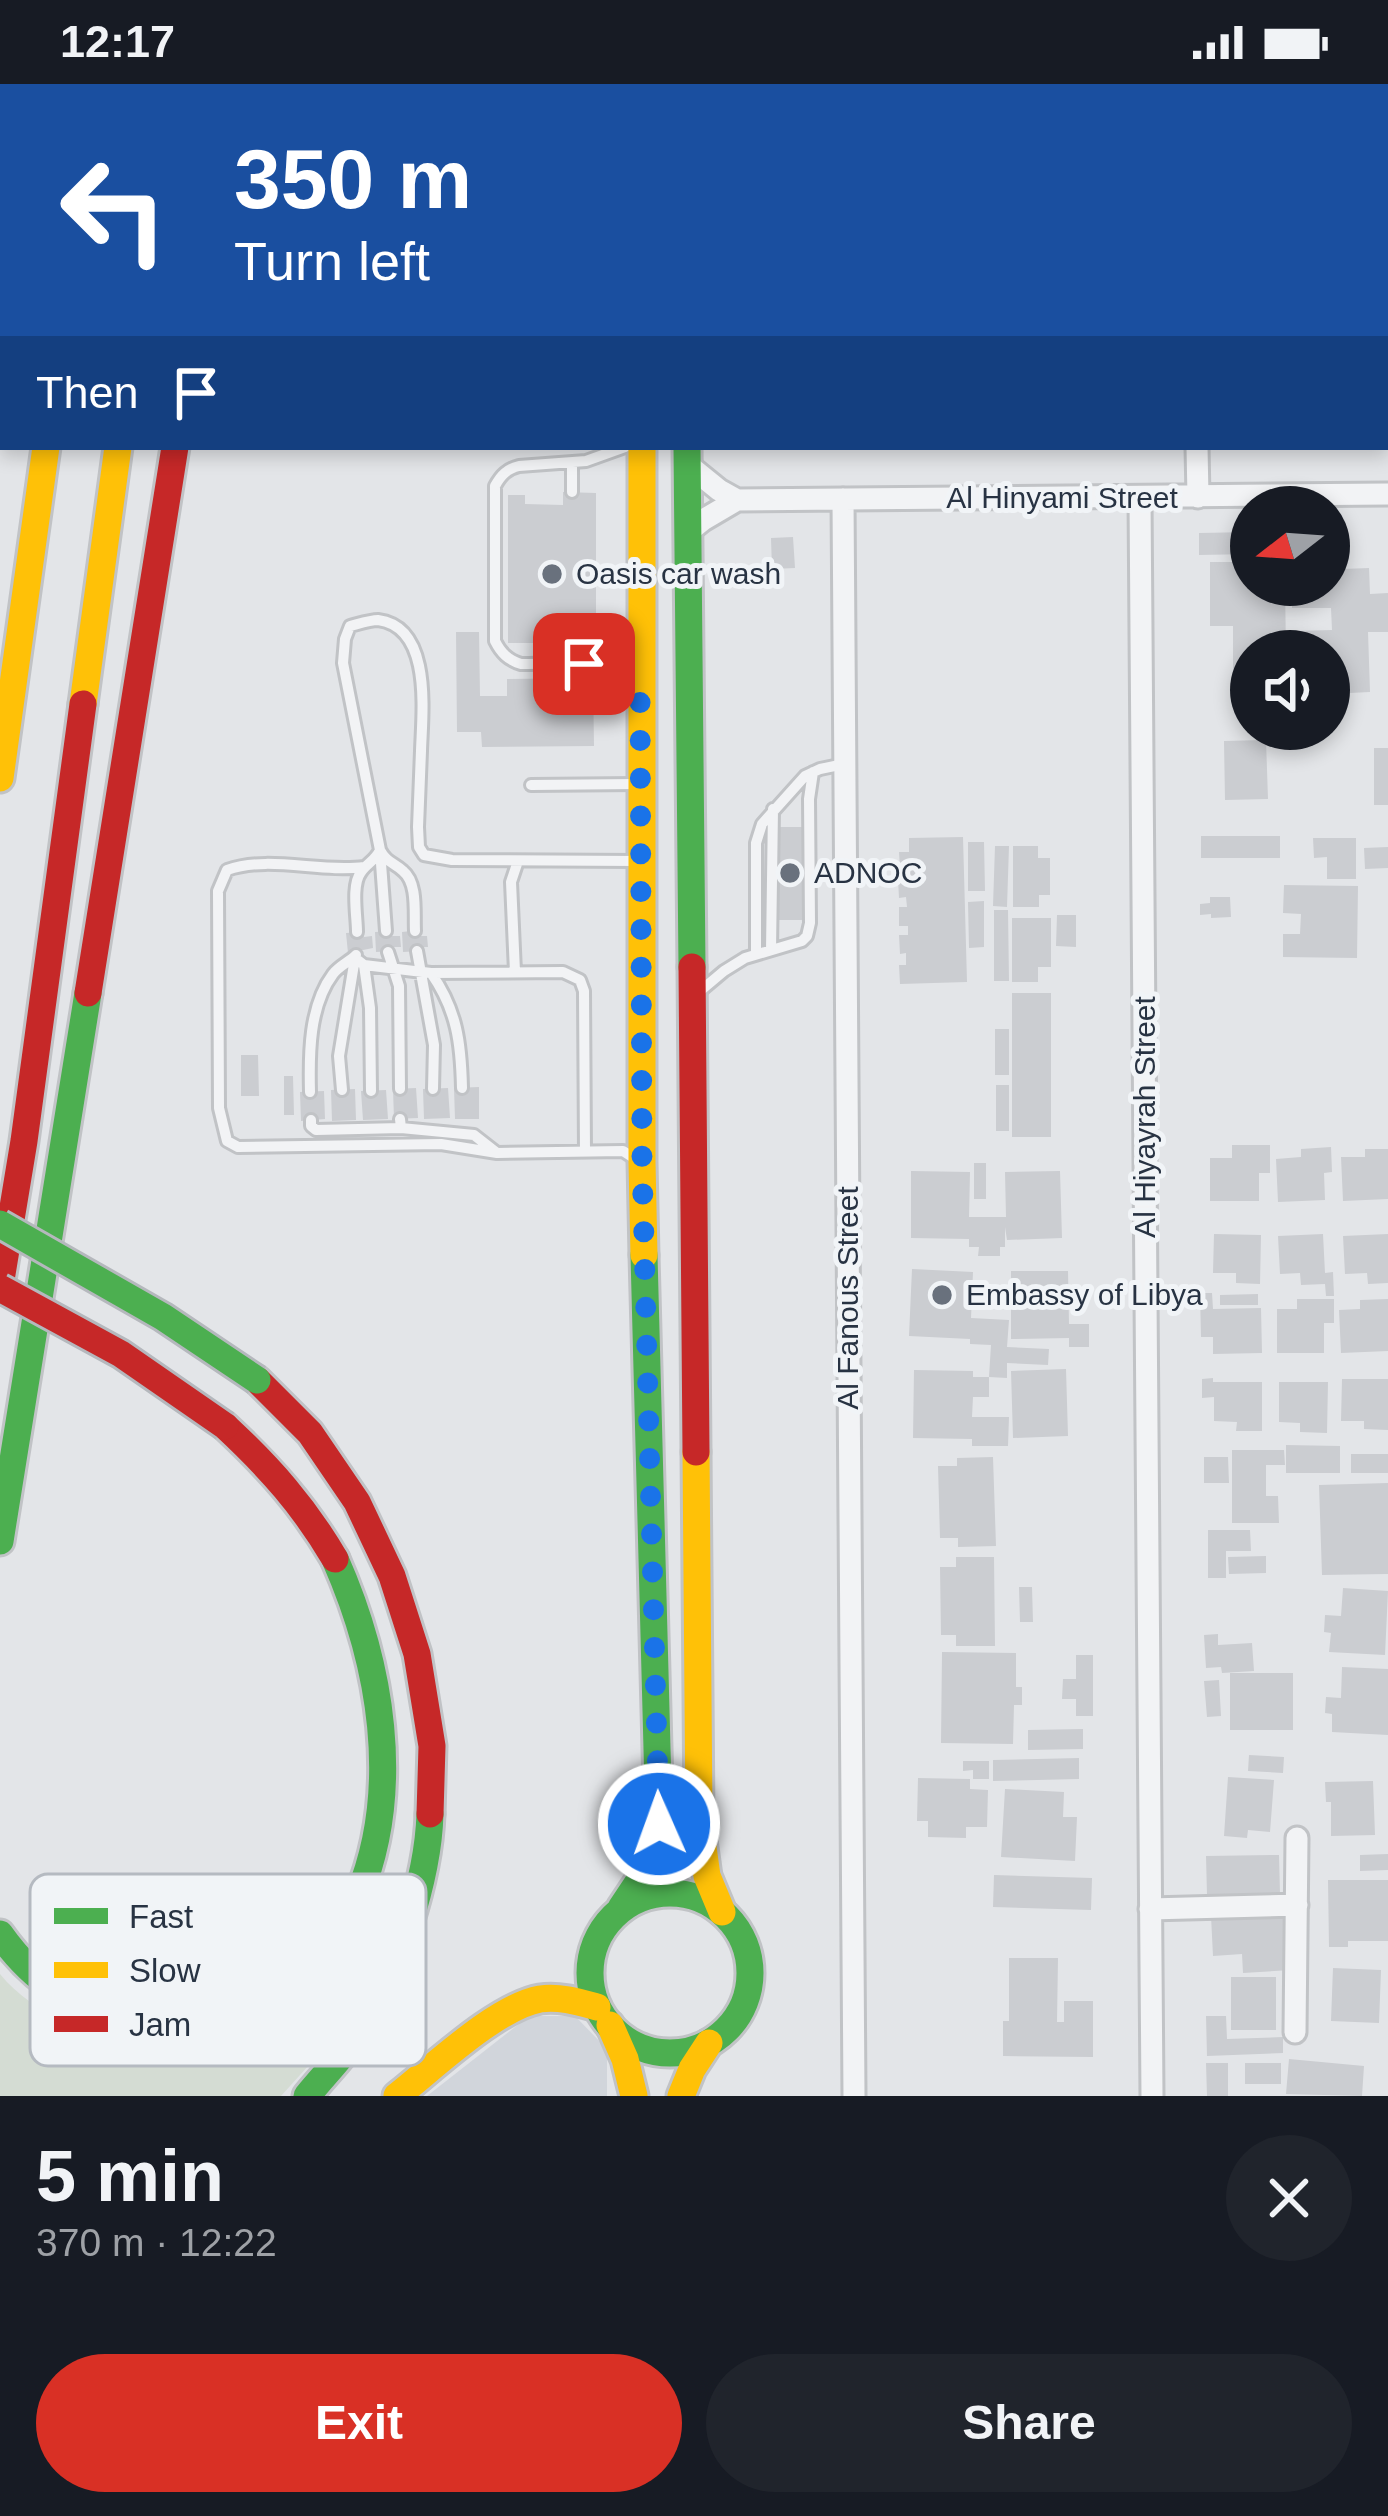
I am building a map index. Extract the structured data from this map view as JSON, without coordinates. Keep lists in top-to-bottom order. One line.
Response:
{"streets":{"street":["Al Hinyami Street","Al Hiyayrah Street","Al Fanous Street"]},"crossings":[["Al Hinyami Street","Al Hiyayrah Street"],["Al Hinyami Street","Al Fanous Street"]],"places":["Oasis car wash","ADNOC","Embassy of Libya"],"legend":["Fast","Slow","Jam"],"north":"left","page":{"status":"12:17","turn":["350 m","Turn left"],"then":"Then","heading":["5 min","370 m · 12:22"],"buttons":["Exit","Share"]}}
